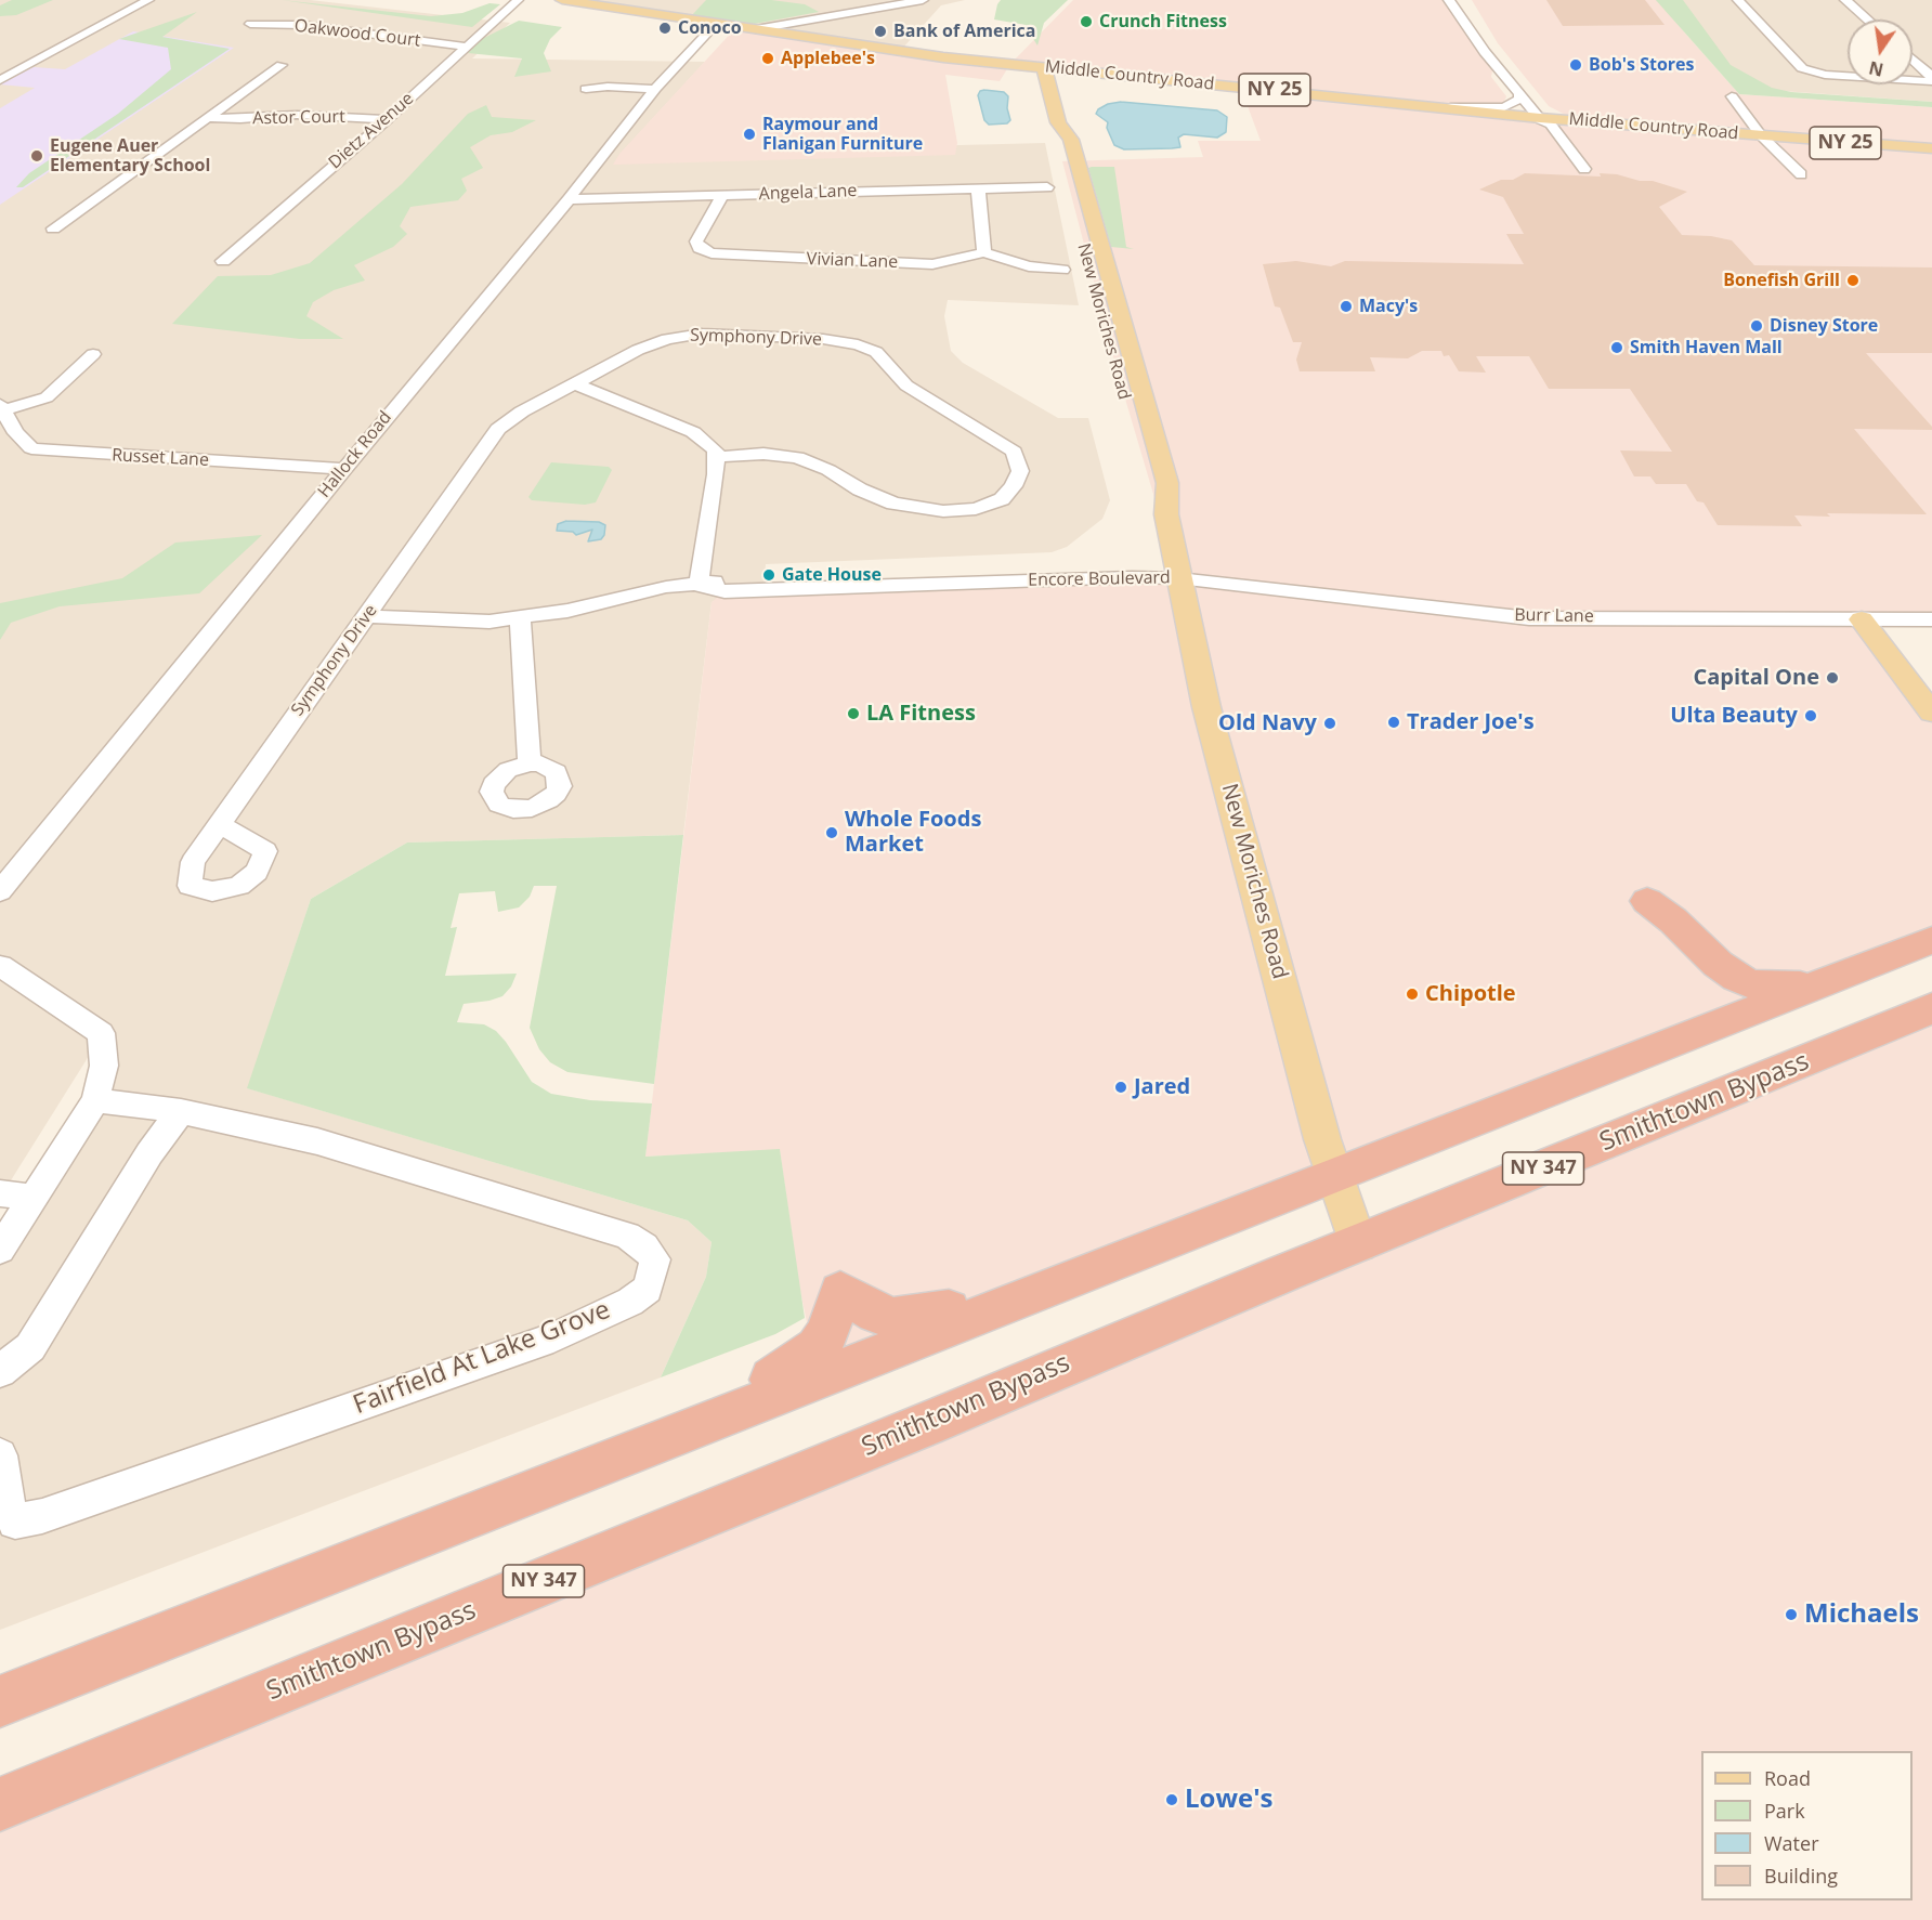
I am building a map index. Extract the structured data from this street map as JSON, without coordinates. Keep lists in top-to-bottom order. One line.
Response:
{"streets":{"highway":["Smithtown Bypass","NY 347"],"main road":["Middle Country Road","NY 25","New Moriches Road"],"street":["Oakwood Court","Astor Court","Dietz Avenue","Angela Lane","Vivian Lane","Symphony Drive","Hallock Road","Russet Lane","Encore Boulevard","Burr Lane","Fairfield At Lake Grove"]},"crossings":[["Oakwood Court","Dietz Avenue"],["Middle Country Road","New Moriches Road"],["Middle Country Road","Hallock Road"],["Astor Court","Dietz Avenue"],["Angela Lane","Vivian Lane"],["Angela Lane","Hallock Road"],["New Moriches Road","Encore Boulevard"],["New Moriches Road","Burr Lane"],["New Moriches Road","Smithtown Bypass"],["Symphony Drive","Encore Boulevard"],["Hallock Road","Russet Lane"],["Encore Boulevard","Burr Lane"]],"places":["Crunch Fitness","Conoco","Bank of America","Applebee's","Bob's Stores","Raymour and Flanigan Furniture","Eugene Auer Elementary School","Bonefish Grill","Macy's","Disney Store","Smith Haven Mall","Gate House","Capital One","LA Fitness","Ulta Beauty","Trader Joe's","Old Navy","Whole Foods Market","Chipotle","Jared","Michaels","Lowe's"],"legend":["Road","Park","Water","Building"],"north":"bottom"}
